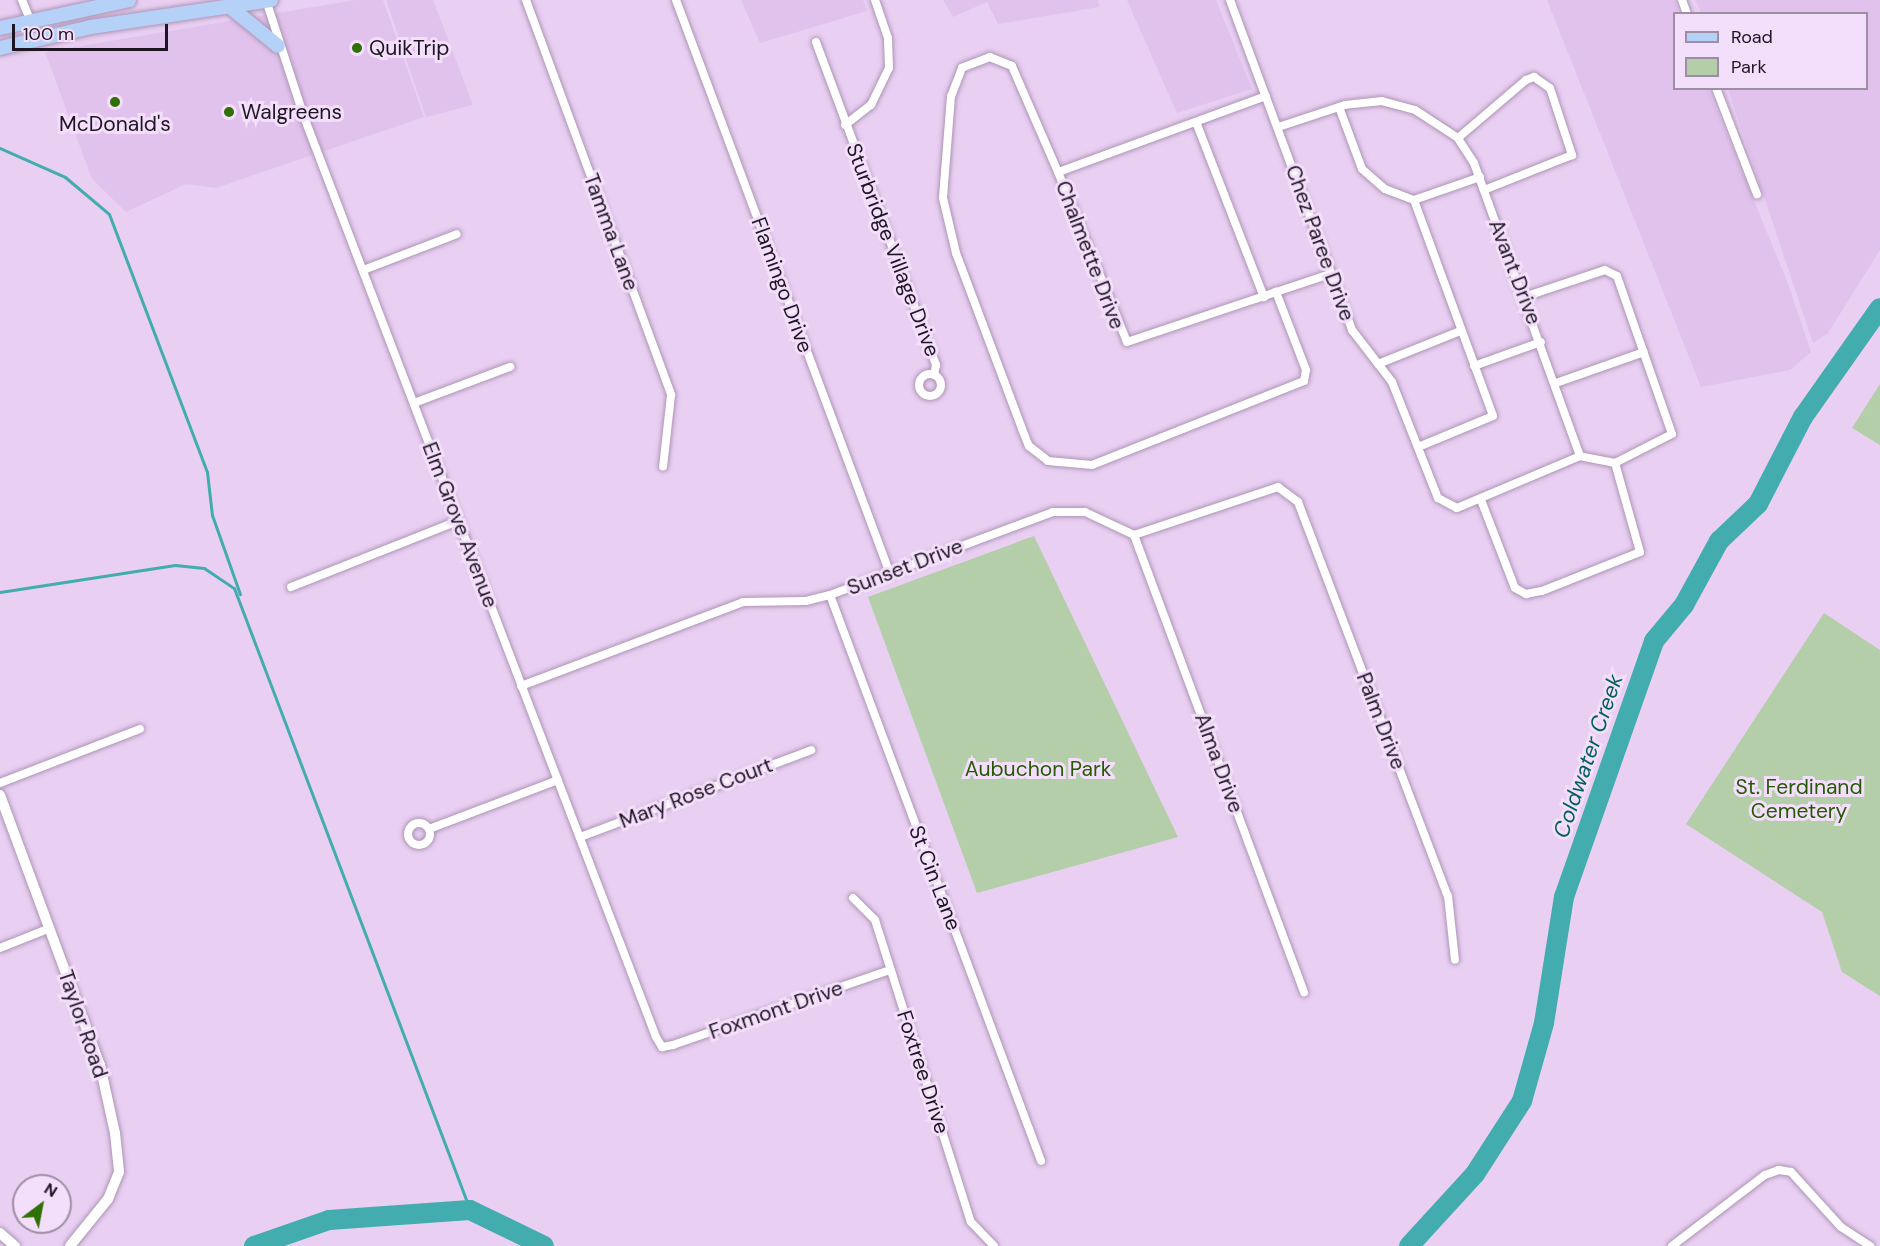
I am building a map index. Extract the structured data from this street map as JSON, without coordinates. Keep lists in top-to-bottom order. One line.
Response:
{"streets":{"street":["Tamma Lane","Chez Paree Drive","Sturbridge Village Drive","Chalmette Drive","Avant Drive","Flamingo Drive","Elm Grove Avenue","Sunset Drive","Palm Drive","Alma Drive","Mary Rose Court","St Cin Lane","Foxmont Drive","Taylor Road","Foxtree Drive"]},"crossings":[["Chez Paree Drive","Chalmette Drive"],["Flamingo Drive","Sunset Drive"],["Elm Grove Avenue","Sunset Drive"],["Elm Grove Avenue","Mary Rose Court"],["Elm Grove Avenue","Foxmont Drive"],["Sunset Drive","Palm Drive"],["Sunset Drive","Alma Drive"],["Sunset Drive","St Cin Lane"],["Palm Drive","Alma Drive"],["Foxmont Drive","Foxtree Drive"]],"water":["Coldwater Creek"],"parks":["Aubuchon Park","St. Ferdinand Cemetery"],"places":["QuikTrip","McDonald's","Walgreens"],"legend":["Road","Park"],"scale_bar":"100 m","north":"top right"}
